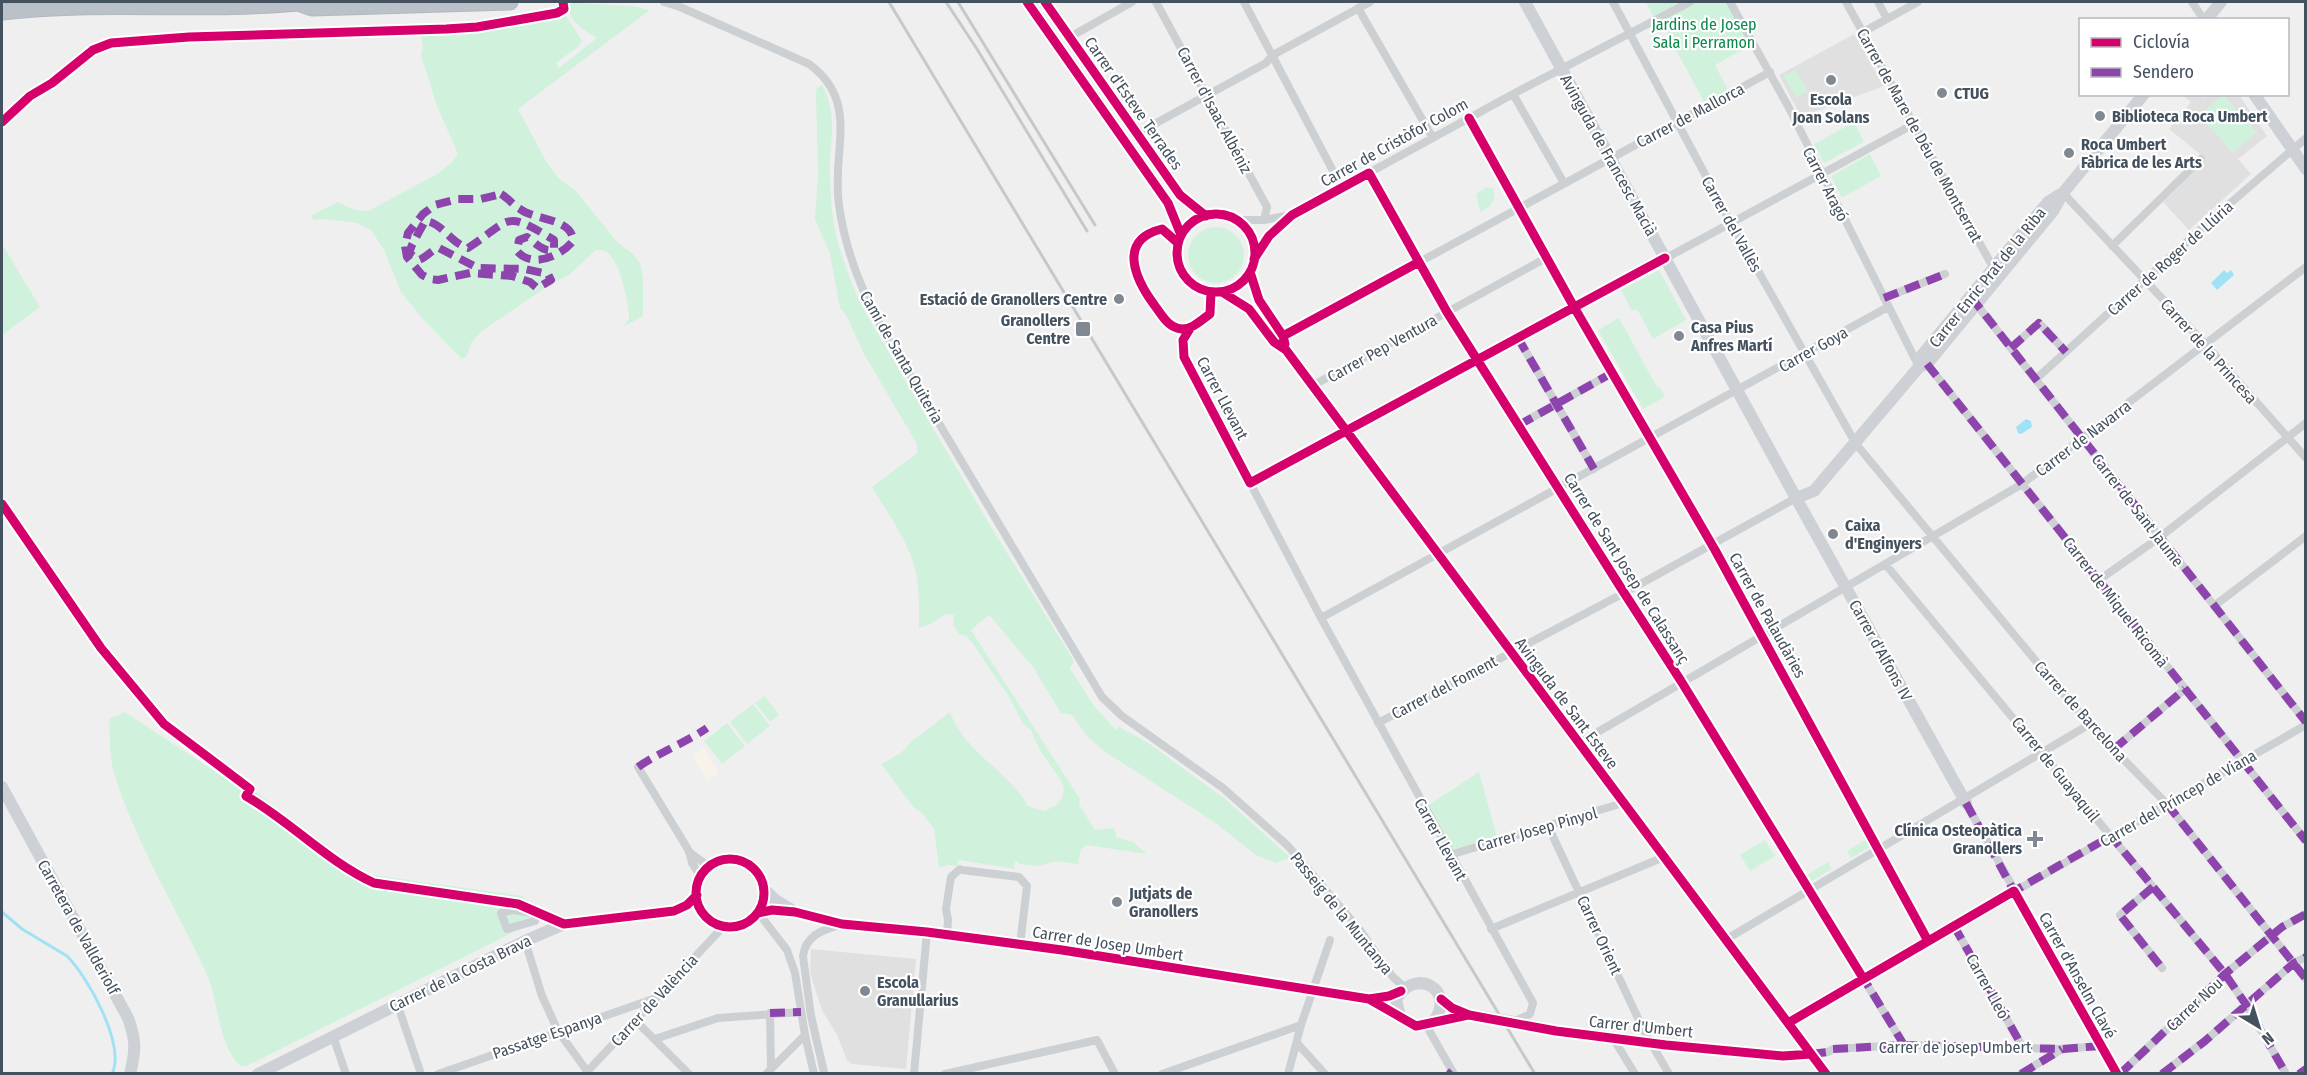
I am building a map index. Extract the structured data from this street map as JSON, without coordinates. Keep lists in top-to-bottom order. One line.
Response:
{"streets":{"street":["Carrer d'Esteve Terrades","Carrer d'Isaac Albéniz","Carrer de Mallorca","Carrer de Mare de Déu de Montserrat","Carrer de Cristòfor Colom","Avinguda de Francesc Macià","Carrer Aragó","Carrer del Vallès","Carrer de Roger de Llúria","Carrer Enric Prat de la Riba","Carrer Pep Ventura","Carrer Goya","Carrer de la Princesa","Camí de Santa Quiteria","Carrer Llevant","Carrer de Navarra","Carrer de Sant Jaume","Carrer de Sant Josep de Calassanç","Carrer de Miquel Ricomà","Carrer de Palaudàries","Carrer d'Alfons IV","Carrer del Foment","Avinguda de Sant Esteve","Carrer de Barcelona","Carrer de Guayaquil","Carrer del Príncep de Viana","Carrer Josep Pinyol","Passeig de la Muntanya","Carretera de Vallderiolf","Carrer Orient","Carrer de Josep Umbert","Carrer de la Costa Brava","Carrer d'Anselm Clavé","Carrer Lleó","Carrer de València","Carrer Nou","Carrer d'Umbert","Passatge Espanya","Carrer de josep Umbert"]},"crossings":[["Carrer d'Esteve Terrades","Carrer de Cristòfor Colom"],["Carrer d'Esteve Terrades","Carrer Llevant"],["Carrer d'Esteve Terrades","Avinguda de Sant Esteve"],["Carrer d'Isaac Albéniz","Carrer de Cristòfor Colom"],["Carrer de Mallorca","Avinguda de Francesc Macià"],["Carrer de Mallorca","Carrer Aragó"],["Carrer de Mallorca","Carrer del Vallès"],["Carrer de Mallorca","Carrer de Sant Josep de Calassanç"],["Carrer de Mallorca","Carrer de Palaudàries"],["Carrer de Mallorca","Avinguda de Sant Esteve"],["Carrer de Mare de Déu de Montserrat","Carrer Enric Prat de la Riba"],["Carrer de Cristòfor Colom","Avinguda de Francesc Macià"],["Carrer de Cristòfor Colom","Carrer del Vallès"],["Carrer de Cristòfor Colom","Carrer Llevant"],["Carrer de Cristòfor Colom","Carrer de Sant Josep de Calassanç"],["Carrer de Cristòfor Colom","Carrer de Palaudàries"],["Carrer de Cristòfor Colom","Avinguda de Sant Esteve"],["Avinguda de Francesc Macià","Carrer Enric Prat de la Riba"],["Avinguda de Francesc Macià","Carrer Goya"],["Avinguda de Francesc Macià","Carrer d'Alfons IV"],["Avinguda de Francesc Macià","Carrer del Foment"],["Carrer Aragó","Carrer Enric Prat de la Riba"],["Carrer Aragó","Carrer Goya"],["Carrer Aragó","Carrer de Miquel Ricomà"],["Carrer del Vallès","Carrer Enric Prat de la Riba"],["Carrer del Vallès","Carrer Goya"],["Carrer del Vallès","Carrer de Barcelona"],["Carrer de Roger de Llúria","Carrer de la Princesa"],["Carrer de Roger de Llúria","Carrer de Sant Jaume"],["Carrer Enric Prat de la Riba","Carrer de la Princesa"],["Carrer Enric Prat de la Riba","Carrer de Sant Jaume"],["Carrer Enric Prat de la Riba","Carrer de Miquel Ricomà"],["Carrer Enric Prat de la Riba","Carrer d'Alfons IV"],["Carrer Enric Prat de la Riba","Carrer del Foment"],["Carrer Enric Prat de la Riba","Carrer de Barcelona"],["Carrer Pep Ventura","Carrer de Sant Josep de Calassanç"],["Carrer Pep Ventura","Carrer de Palaudàries"],["Carrer Pep Ventura","Avinguda de Sant Esteve"],["Carrer Goya","Carrer Llevant"],["Carrer Goya","Carrer de Sant Josep de Calassanç"],["Carrer Goya","Carrer de Palaudàries"],["Carrer Goya","Avinguda de Sant Esteve"],["Carrer de la Princesa","Carrer de Navarra"],["Camí de Santa Quiteria","Passeig de la Muntanya"],["Carrer Llevant","Carrer del Foment"],["Carrer Llevant","Avinguda de Sant Esteve"],["Carrer Llevant","Carrer Josep Pinyol"],["Carrer Llevant","Carrer d'Umbert"],["Carrer de Navarra","Carrer de Sant Jaume"],["Carrer de Navarra","Carrer de Sant Josep de Calassanç"],["Carrer de Navarra","Carrer de Miquel Ricomà"],["Carrer de Navarra","Carrer de Palaudàries"],["Carrer de Navarra","Carrer d'Alfons IV"],["Carrer de Navarra","Avinguda de Sant Esteve"],["Carrer de Navarra","Carrer de Barcelona"],["Carrer de Navarra","Carrer de Guayaquil"],["Carrer de Sant Jaume","Carrer del Príncep de Viana"],["Carrer de Sant Josep de Calassanç","Carrer del Foment"],["Carrer de Sant Josep de Calassanç","Carrer del Príncep de Viana"],["Carrer de Sant Josep de Calassanç","Carrer de josep Umbert"],["Carrer de Miquel Ricomà","Carrer del Príncep de Viana"],["Carrer de Palaudàries","Carrer del Foment"],["Carrer de Palaudàries","Carrer del Príncep de Viana"],["Carrer d'Alfons IV","Carrer del Foment"],["Carrer d'Alfons IV","Carrer d'Anselm Clavé"],["Carrer del Foment","Avinguda de Sant Esteve"],["Avinguda de Sant Esteve","Carrer del Príncep de Viana"],["Avinguda de Sant Esteve","Carrer Josep Pinyol"],["Avinguda de Sant Esteve","Carrer d'Umbert"],["Avinguda de Sant Esteve","Carrer de josep Umbert"],["Carrer de Barcelona","Carrer del Príncep de Viana"],["Carrer de Barcelona","Carrer Nou"],["Carrer de Guayaquil","Carrer del Príncep de Viana"],["Carrer de Guayaquil","Carrer Nou"],["Carrer del Príncep de Viana","Carrer d'Anselm Clavé"],["Carrer del Príncep de Viana","Carrer Lleó"],["Carrer Josep Pinyol","Carrer Orient"],["Carrer Orient","Carrer d'Umbert"],["Carrer de la Costa Brava","Carrer de València"],["Carrer d'Anselm Clavé","Carrer Nou"],["Carrer d'Anselm Clavé","Carrer de josep Umbert"],["Carrer Lleó","Carrer de josep Umbert"],["Carrer de València","Passatge Espanya"],["Carrer d'Umbert","Carrer de josep Umbert"]],"parks":["Jardins de Josep Sala i Perramon"],"places":{"other":["Escola Joan Solans","CTUG","Biblioteca Roca Umbert","Roca Umbert Fàbrica de les Arts","Estació de Granollers Centre","Casa Pius Anfres Martí","Caixa d'Enginyers","Jutjats de Granollers","Escola Granullarius"],"transit":["Granollers Centre"],"health":["Clínica Osteopàtica Granollers"]},"legend":["Ciclovía","Sendero"],"north":"bottom right"}
